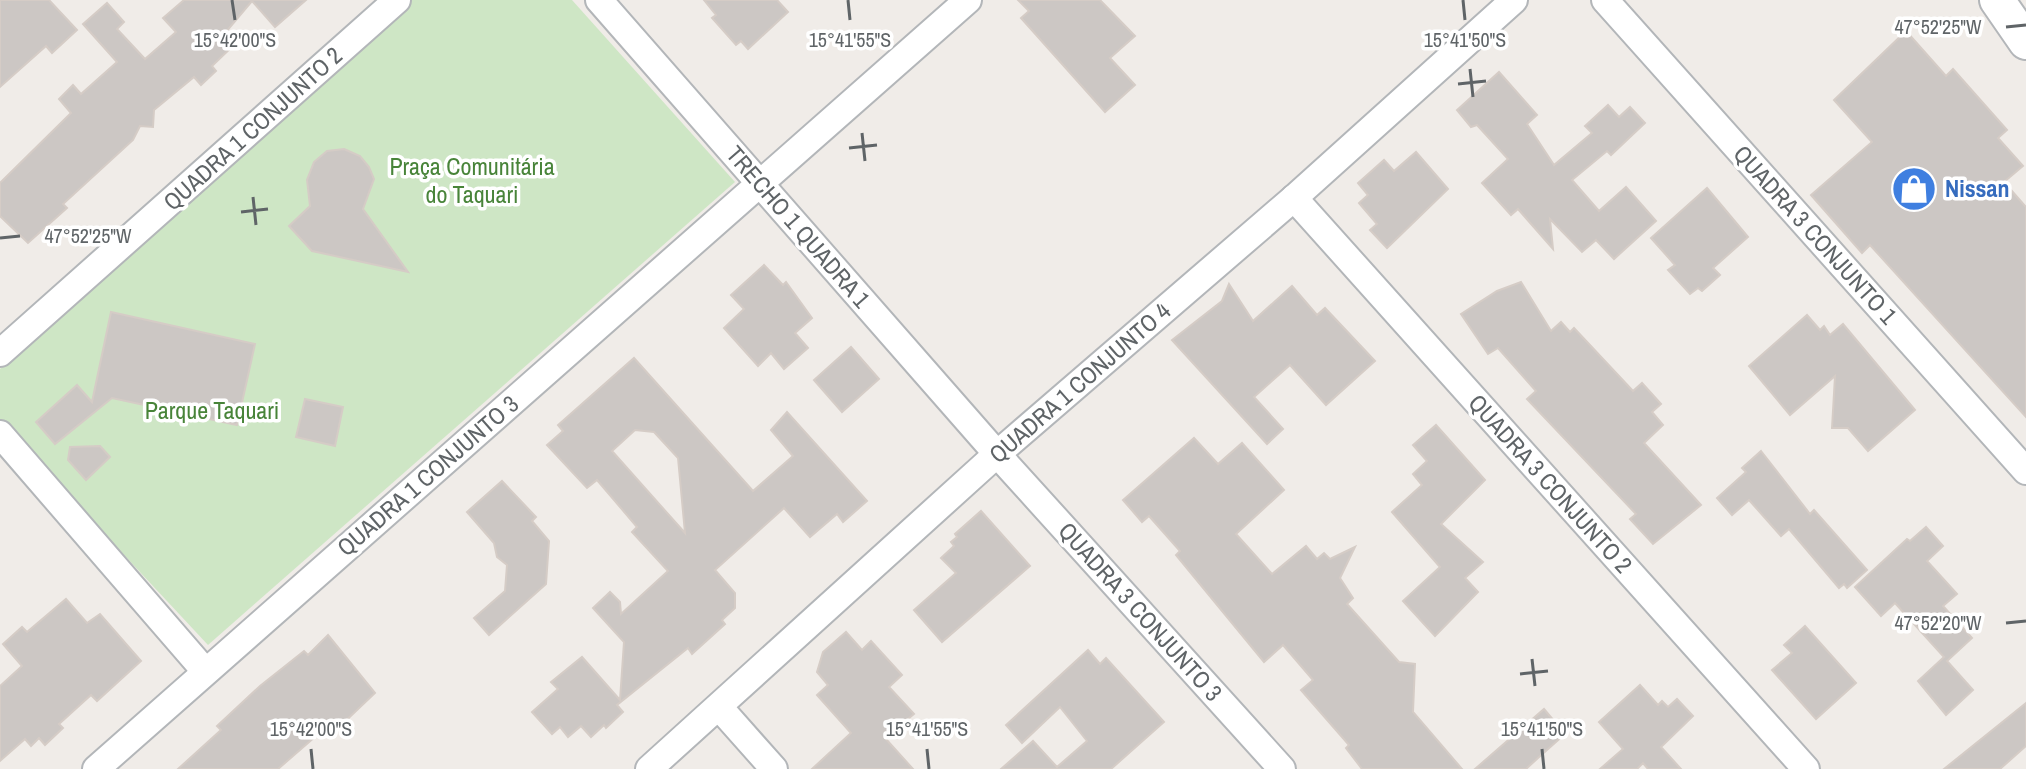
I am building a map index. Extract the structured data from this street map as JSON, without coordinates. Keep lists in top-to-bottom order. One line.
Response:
{"streets":{"street":["QUADRA 1 CONJUNTO 2","TRECHO 1 QUADRA 1","QUADRA 3 CONJUNTO 1","QUADRA 1 CONJUNTO 4","QUADRA 1 CONJUNTO 3","QUADRA 3 CONJUNTO 2","QUADRA 3 CONJUNTO 3"]},"crossings":[["TRECHO 1 QUADRA 1","QUADRA 1 CONJUNTO 4"],["TRECHO 1 QUADRA 1","QUADRA 1 CONJUNTO 3"],["TRECHO 1 QUADRA 1","QUADRA 3 CONJUNTO 3"],["QUADRA 1 CONJUNTO 4","QUADRA 3 CONJUNTO 2"],["QUADRA 1 CONJUNTO 4","QUADRA 3 CONJUNTO 3"]],"parks":["Praça Comunitária do Taquari","Parque Taquari"],"places":{"shop":["Nissan"]},"coordinates":["47°52'25\"W","15°42'00\"S","15°41'55\"S","15°41'50\"S","47°52'20\"W"]}
